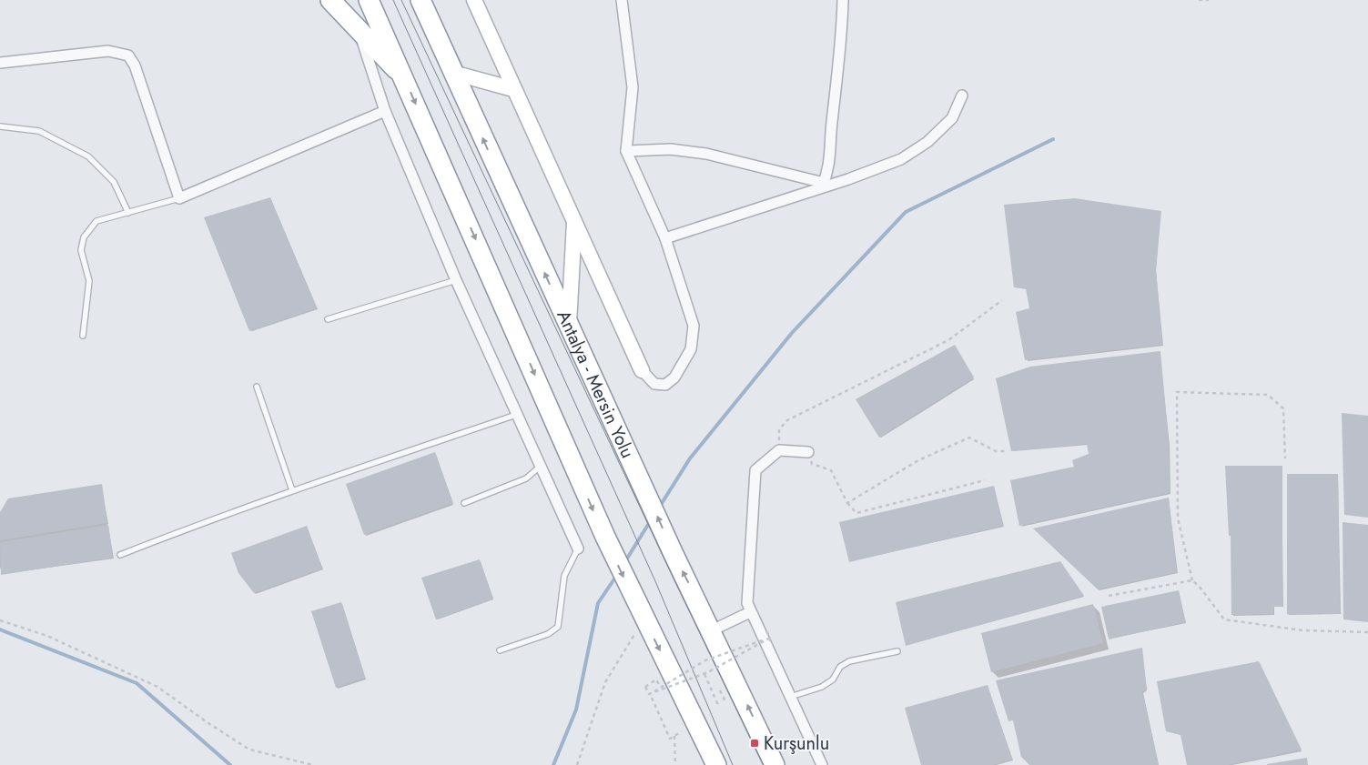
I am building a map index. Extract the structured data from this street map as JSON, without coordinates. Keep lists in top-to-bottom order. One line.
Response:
{"streets":{"highway":["Antalya - Mersin Yolu"]},"places":{"transit":["Kurşunlu"]}}
